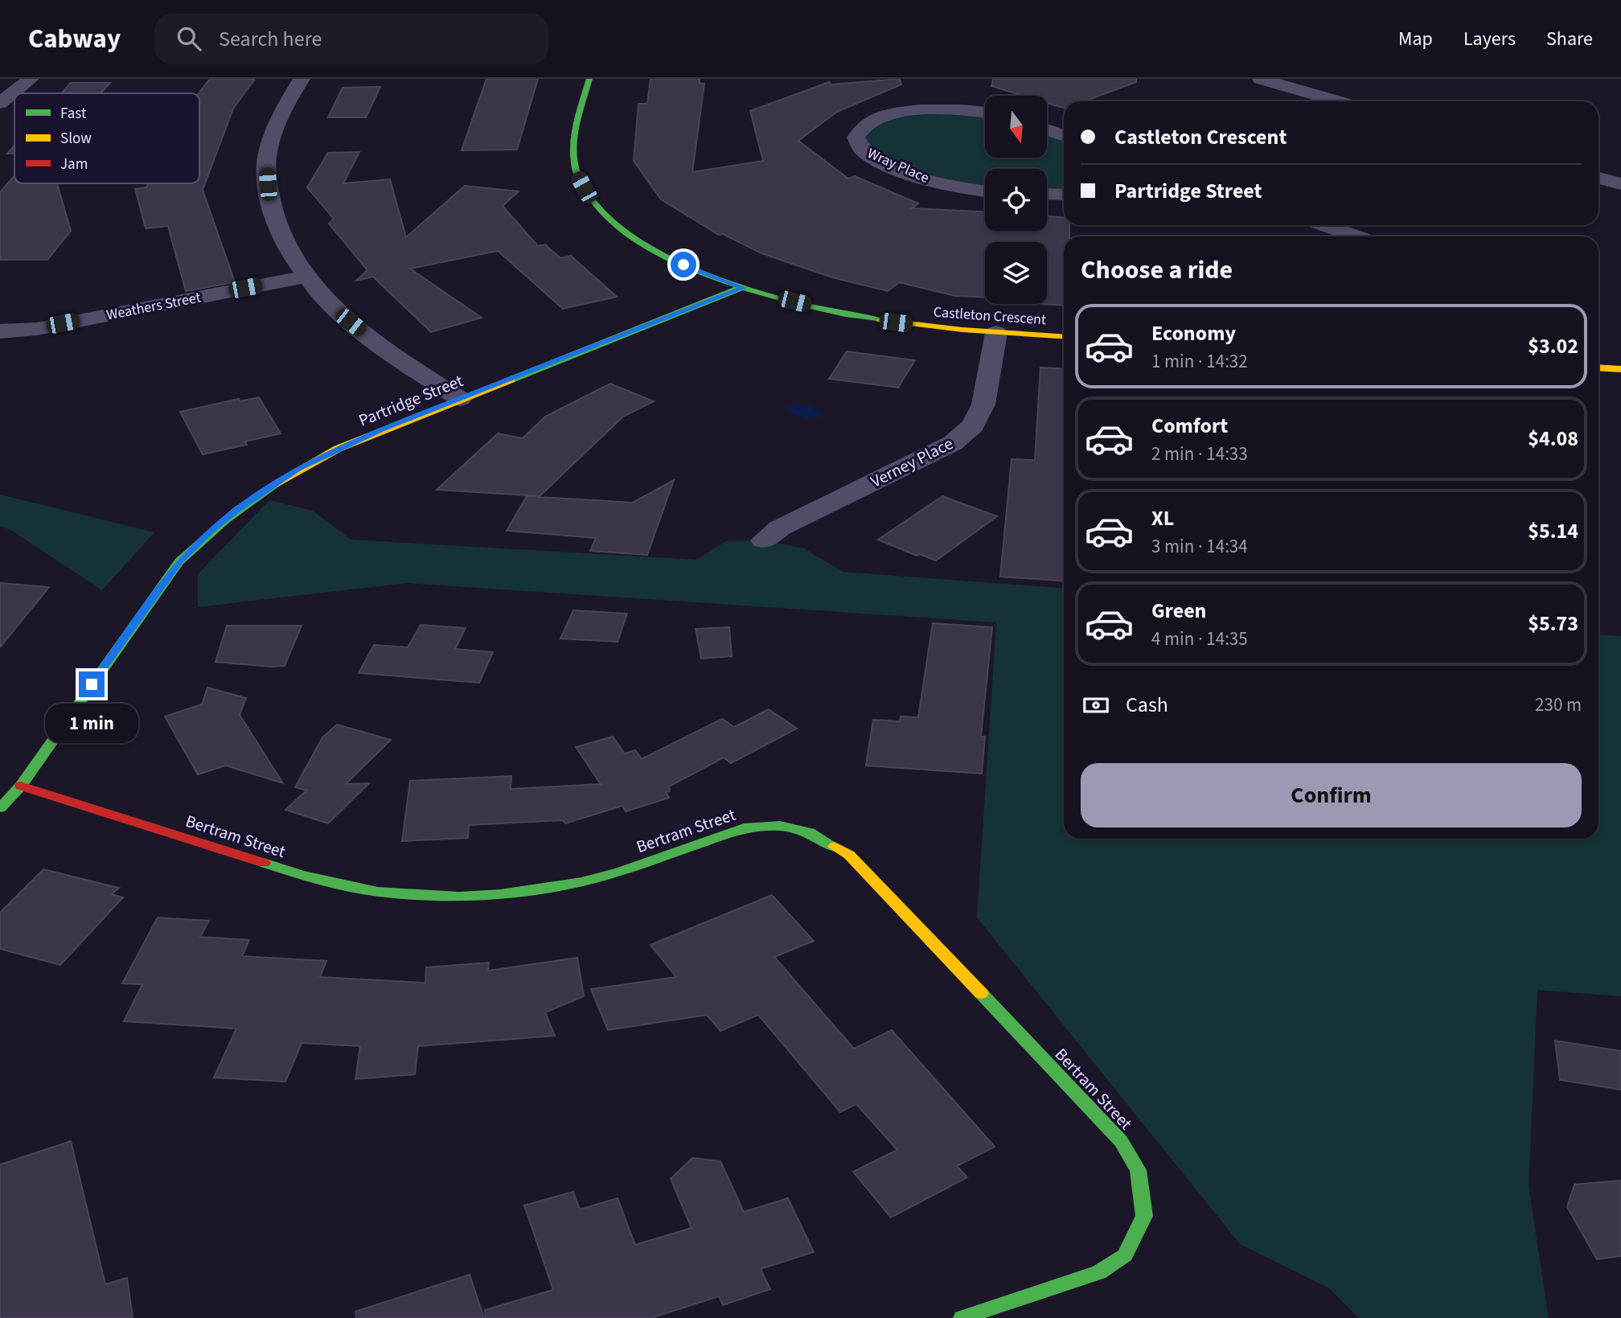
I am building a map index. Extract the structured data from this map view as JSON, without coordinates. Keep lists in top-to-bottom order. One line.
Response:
{"streets":{"street":["Wray Place","Weathers Street","Castleton Crescent","Partridge Street","Verney Place","Bertram Street"]},"crossings":[["Castleton Crescent","Partridge Street"],["Castleton Crescent","Verney Place"],["Partridge Street","Bertram Street"]],"legend":["Fast","Slow","Jam"],"north":"bottom","page":{"header":"Cabway","search":"Search here","nav":["Map","Layers","Share"],"banner":["Castleton Crescent","Partridge Street"],"heading":"Choose a ride","list":[{"name":"Economy","note":"1 min · 14:32","value":"$3.02"},{"name":"Comfort","note":"2 min · 14:33","value":"$4.08"},{"name":"XL","note":"3 min · 14:34","value":"$5.14"},{"name":"Green","note":"4 min · 14:35","value":"$5.73"}],"pay":["Cash","230 m"],"bubble":"1 min","buttons":"Confirm"}}
